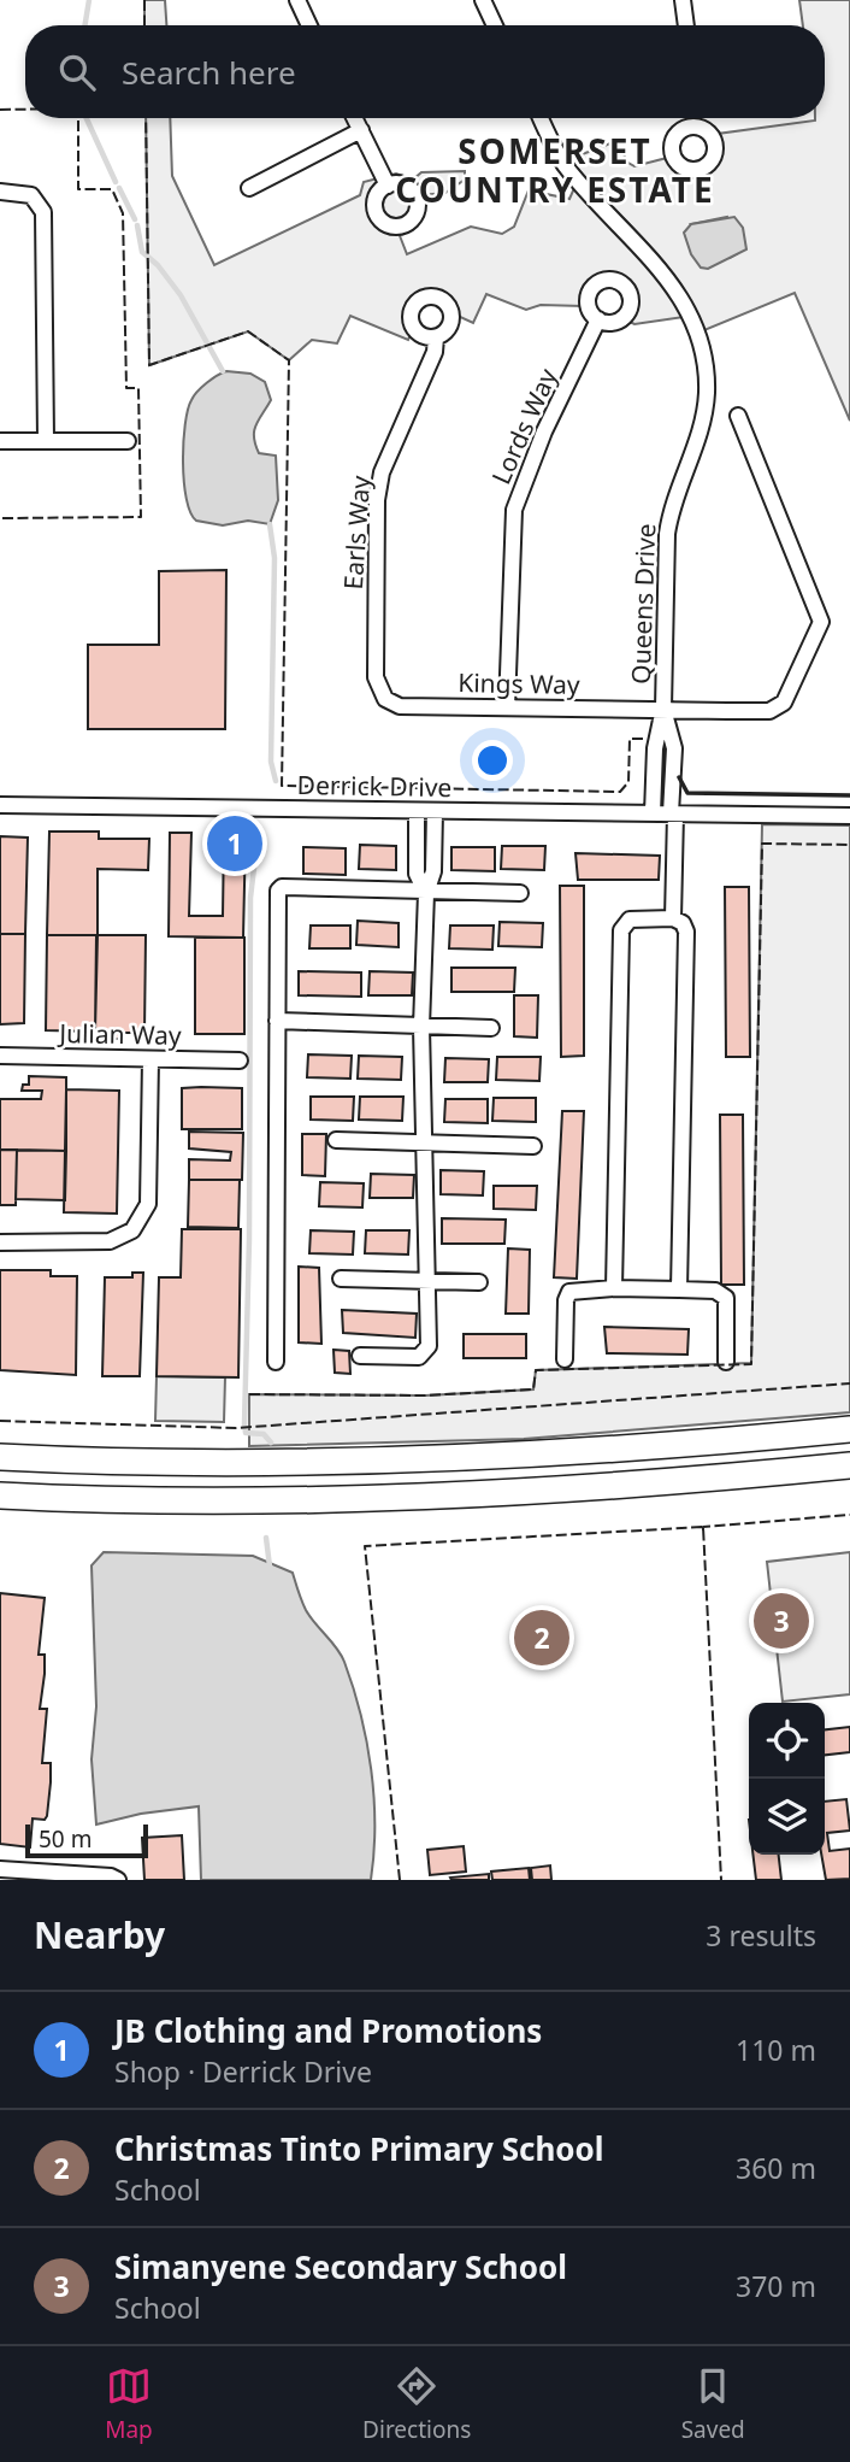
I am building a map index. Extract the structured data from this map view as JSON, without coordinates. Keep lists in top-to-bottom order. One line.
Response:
{"streets":{"street":["Lords Way","Earls Way","Queens Drive","Kings Way","Derrick Drive","Julian Way"]},"crossings":[["Lords Way","Kings Way"],["Earls Way","Kings Way"],["Queens Drive","Kings Way"],["Queens Drive","Derrick Drive"]],"districts":["SOMERSET COUNTRY ESTATE"],"scale_bar":"50 m","page":{"search":"Search here","pins":["1","3","2"],"scale":"50 m","heading":["Nearby","3 results"],"list":[{"mark":"1","name":"JB Clothing and Promotions","note":"Shop · Derrick Drive","value":"110 m"},{"mark":"2","name":"Christmas Tinto Primary School","note":"School","value":"360 m"},{"mark":"3","name":"Simanyene Secondary School","note":"School","value":"370 m"}],"nav":["Map","Directions","Saved"]}}
